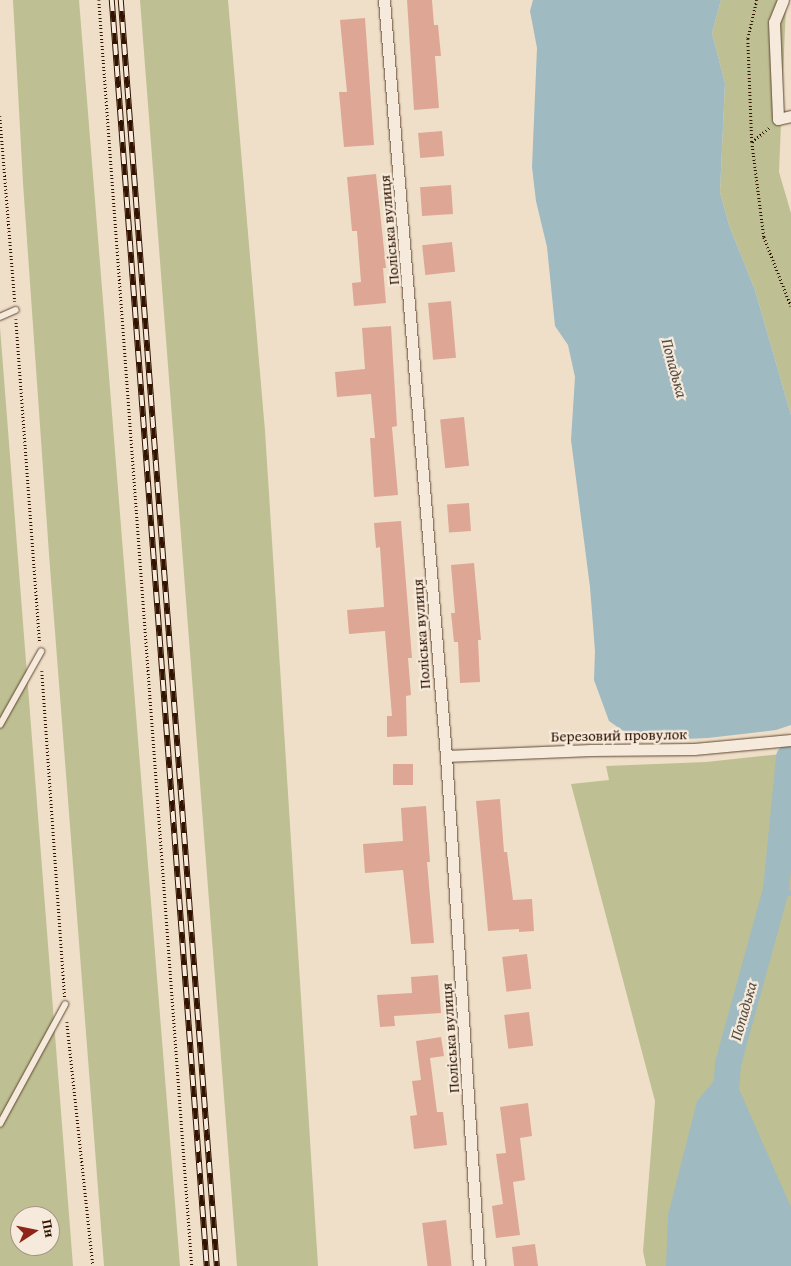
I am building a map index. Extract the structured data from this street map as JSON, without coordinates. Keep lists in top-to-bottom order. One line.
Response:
{"streets":{"street":["Поліська вулиця","Березовий провулок"]},"crossings":[["Поліська вулиця","Березовий провулок"]],"water":["Попадька"],"north":"right"}
